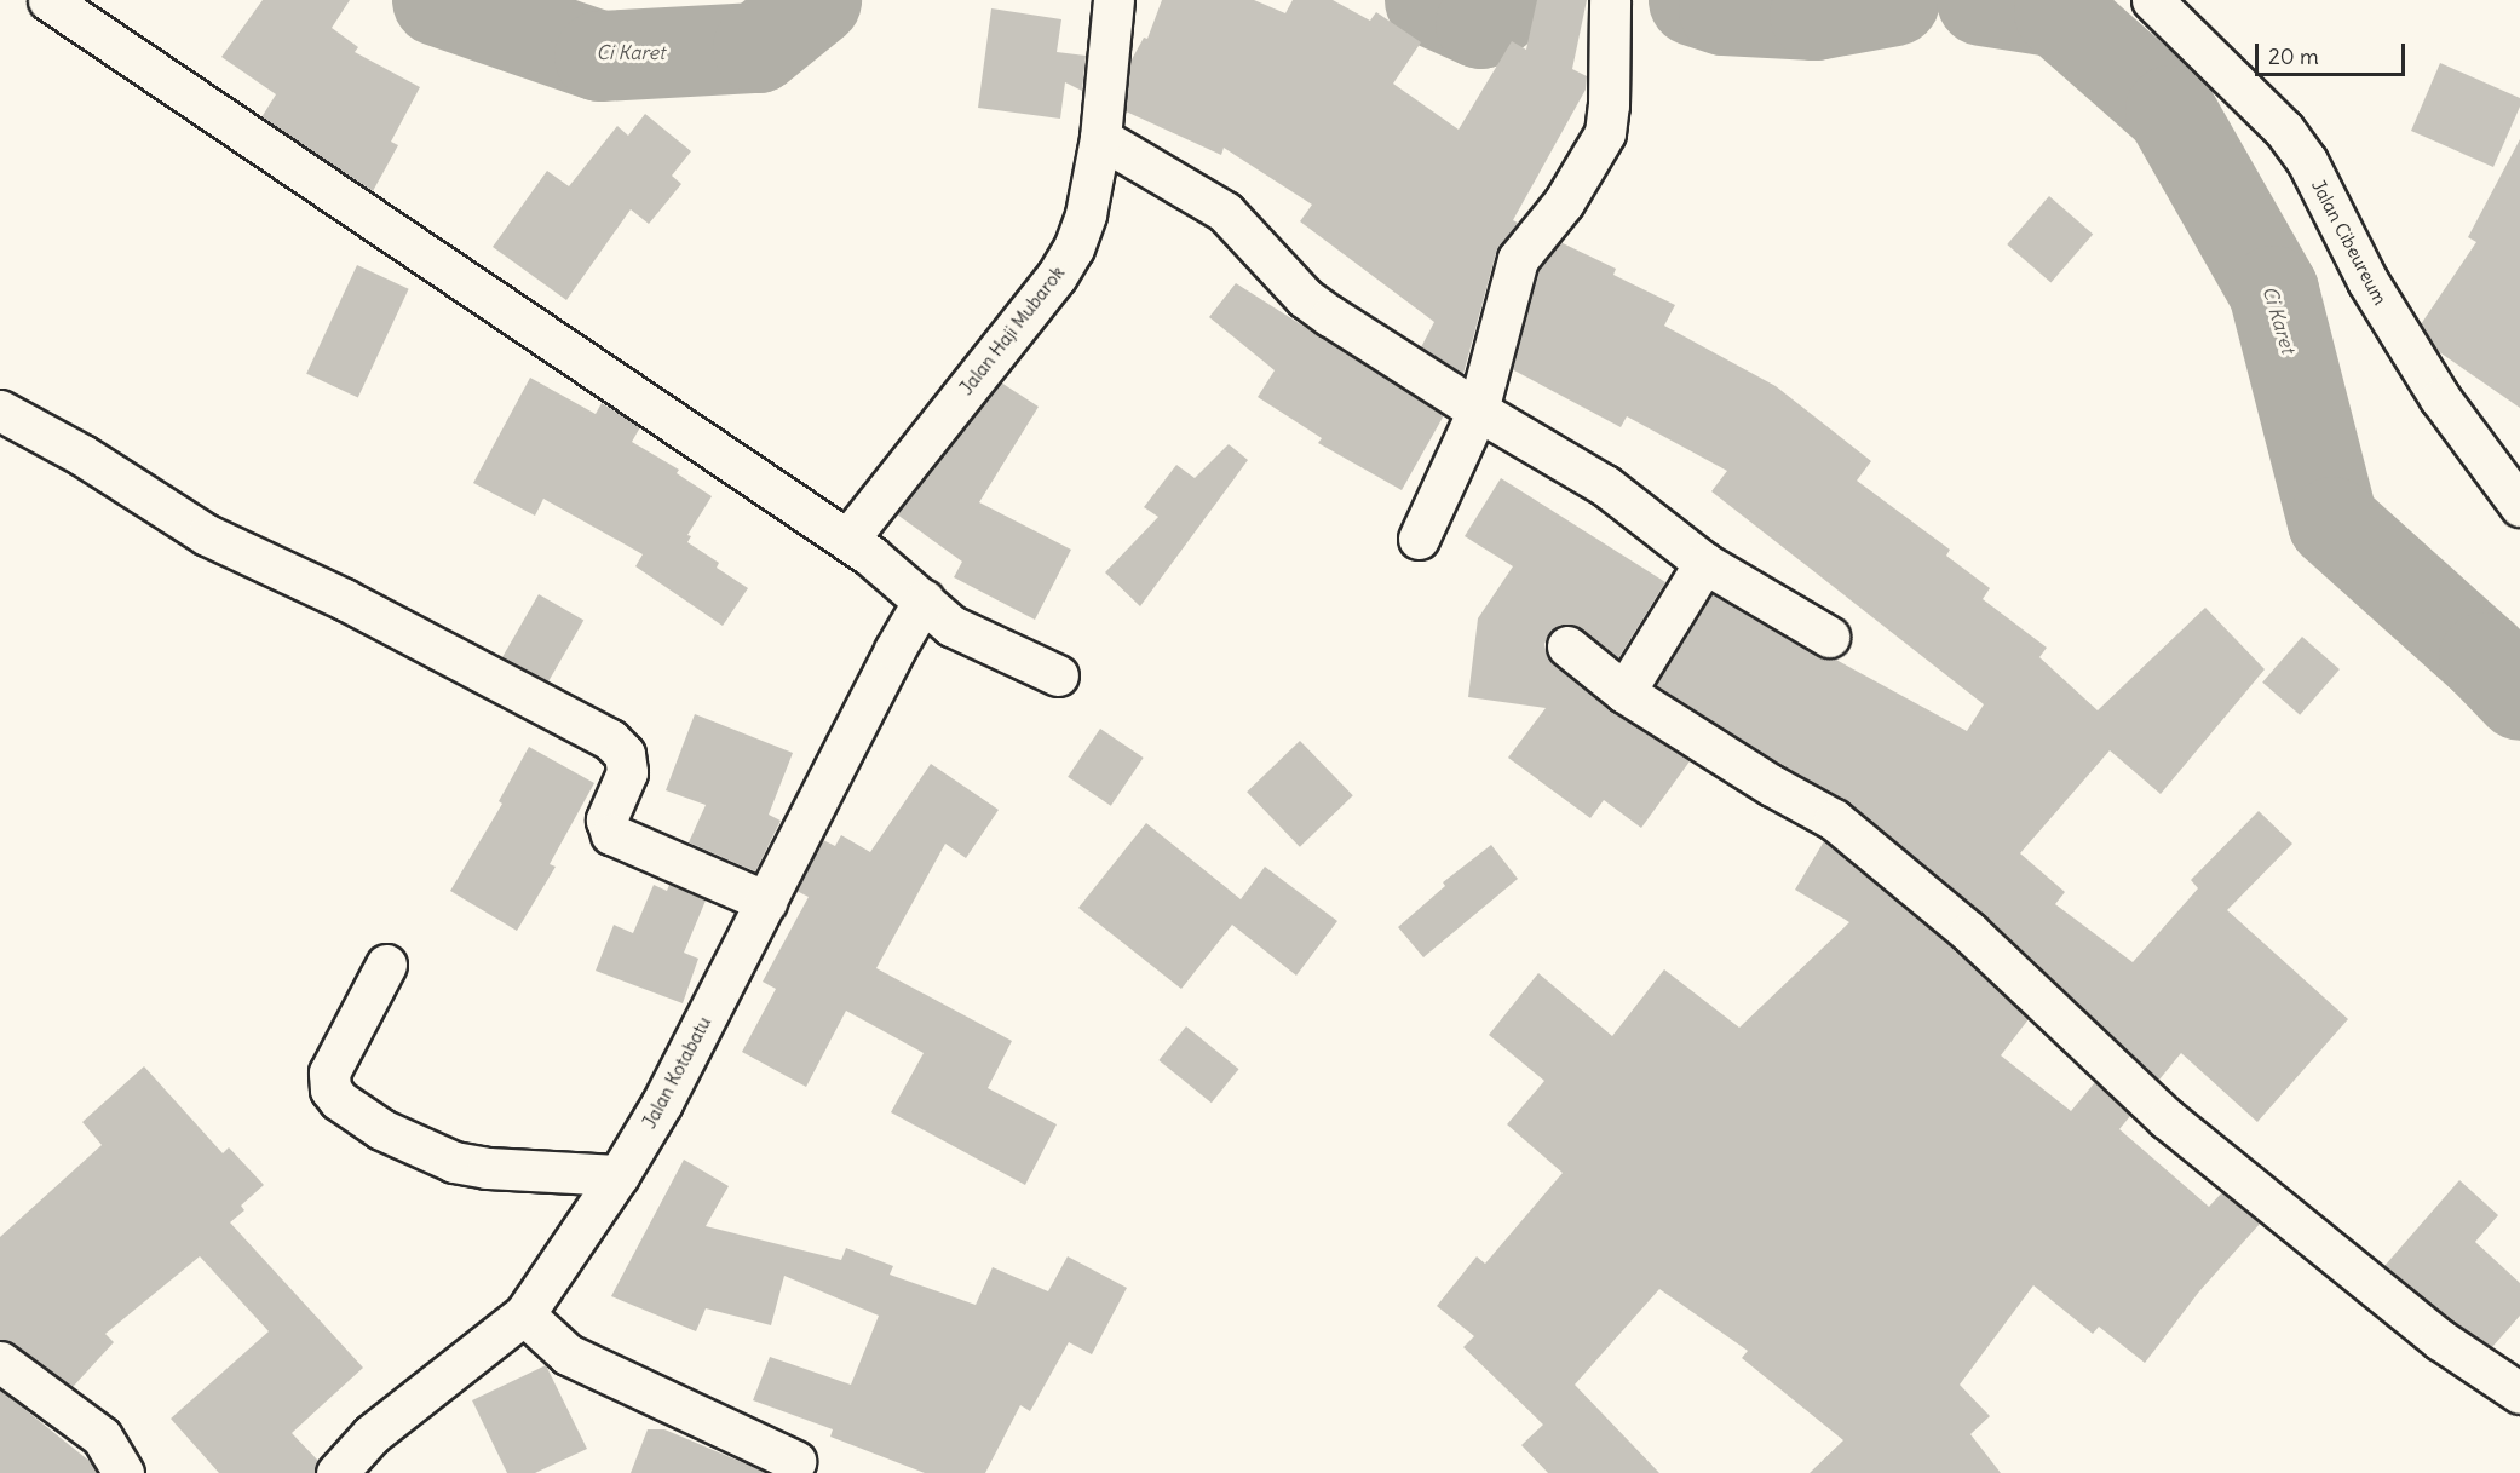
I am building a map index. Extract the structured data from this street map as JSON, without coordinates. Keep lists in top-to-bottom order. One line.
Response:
{"streets":{"street":["Jalan Cibeureum","Jalan Haji Mubarok","Jalan Kotabatu"]},"water":["Ci Karet"],"scale_bar":"20 m"}
